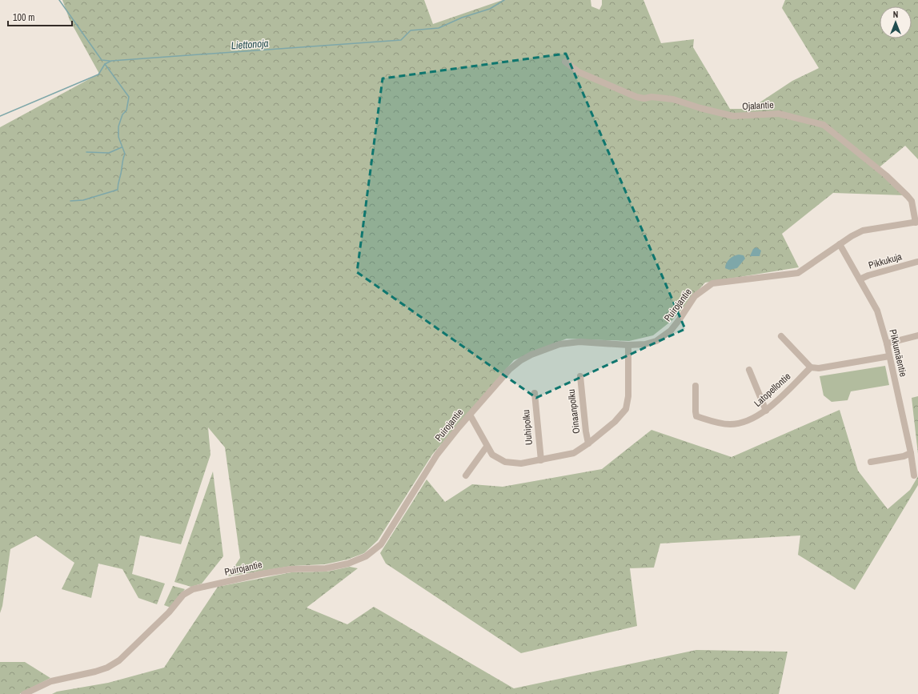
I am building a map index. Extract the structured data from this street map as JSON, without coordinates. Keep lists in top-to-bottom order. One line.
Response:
{"streets":{"street":["Ojalantie","Pikkukuja","Puirojantie","Pikkumäentie","Latopellontie","Oinaanpolku","Uuhipolku"]},"crossings":[["Ojalantie","Puirojantie"],["Pikkukuja","Pikkumäentie"],["Puirojantie","Pikkumäentie"]],"water":["Liettonoja"],"scale_bar":"100 m","north":"top"}
